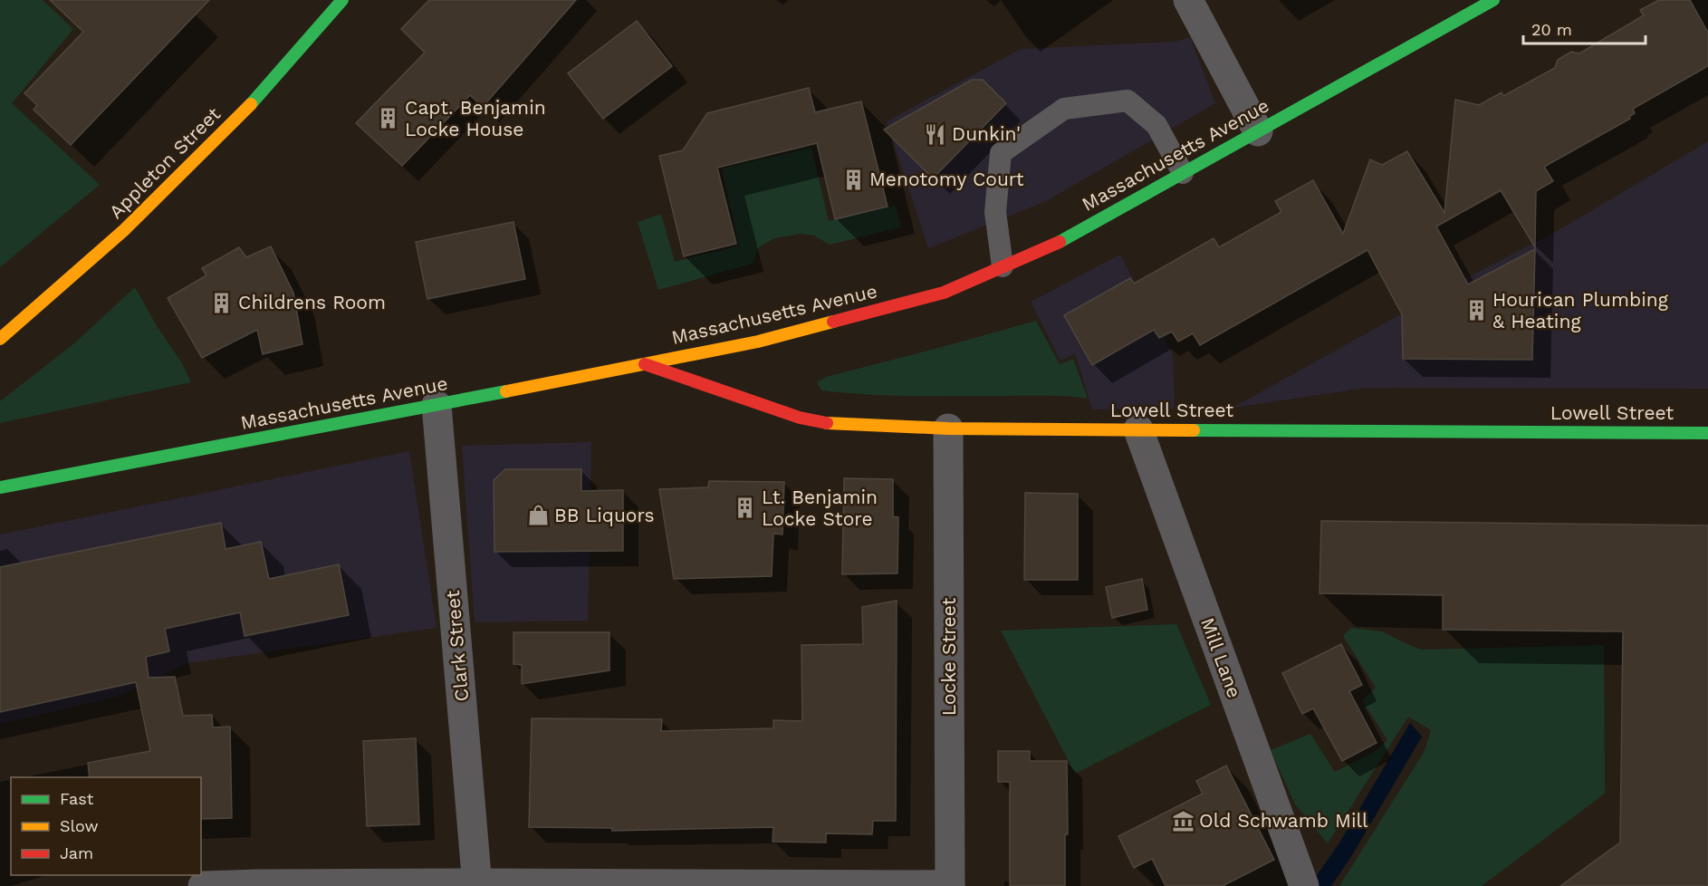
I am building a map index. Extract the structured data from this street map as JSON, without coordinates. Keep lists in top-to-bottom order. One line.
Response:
{"streets":{"main road":["Massachusetts Avenue","Appleton Street","Lowell Street"],"street":["Clark Street","Locke Street","Mill Lane"]},"crossings":[["Massachusetts Avenue","Lowell Street"],["Massachusetts Avenue","Clark Street"],["Lowell Street","Locke Street"],["Lowell Street","Mill Lane"]],"places":{"building":["Capt. Benjamin Locke House","Menotomy Court","Childrens Room","Hourican Plumbing & Heating","Lt. Benjamin Locke Store"],"restaurant":["Dunkin'"],"shop":["BB Liquors"],"museum":["Old Schwamb Mill"]},"legend":["Fast","Slow","Jam"],"scale_bar":"20 m"}
